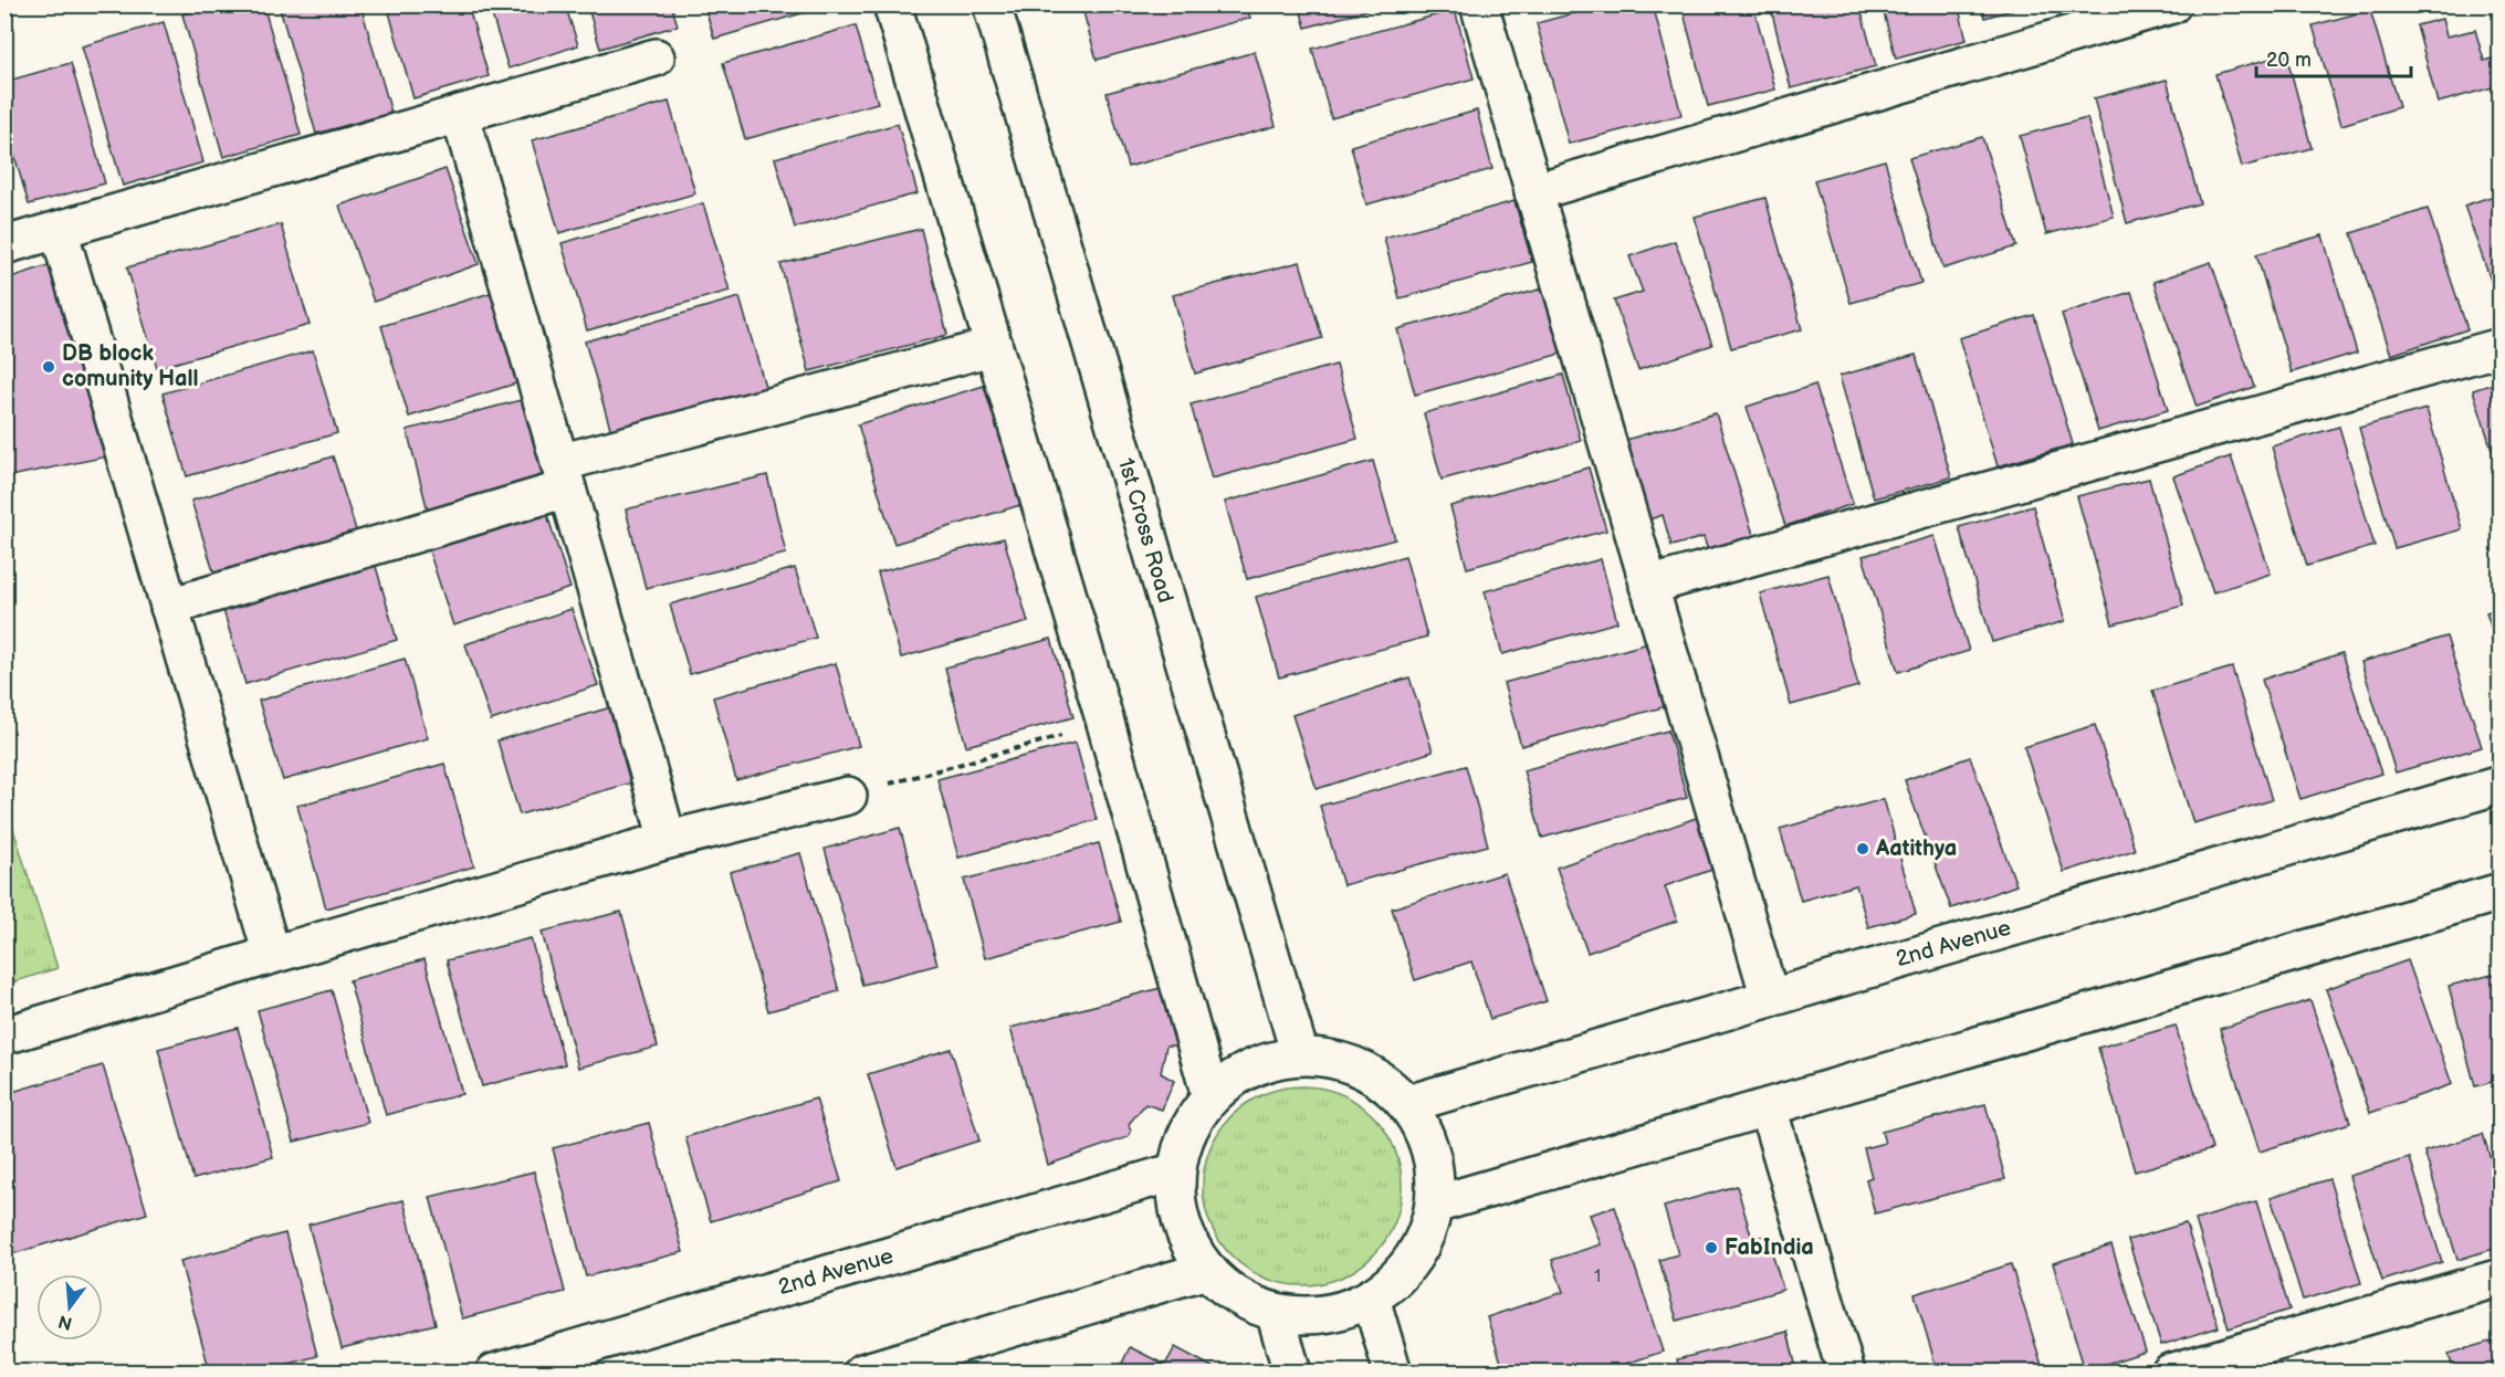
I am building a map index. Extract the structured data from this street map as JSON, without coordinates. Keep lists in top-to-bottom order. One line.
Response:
{"streets":{"street":["1st Cross Road","2nd Avenue"]},"places":["DB block comunity Hall","Aatithya","FabIndia"],"house_numbers":["1"],"scale_bar":"20 m","north":"bottom"}
